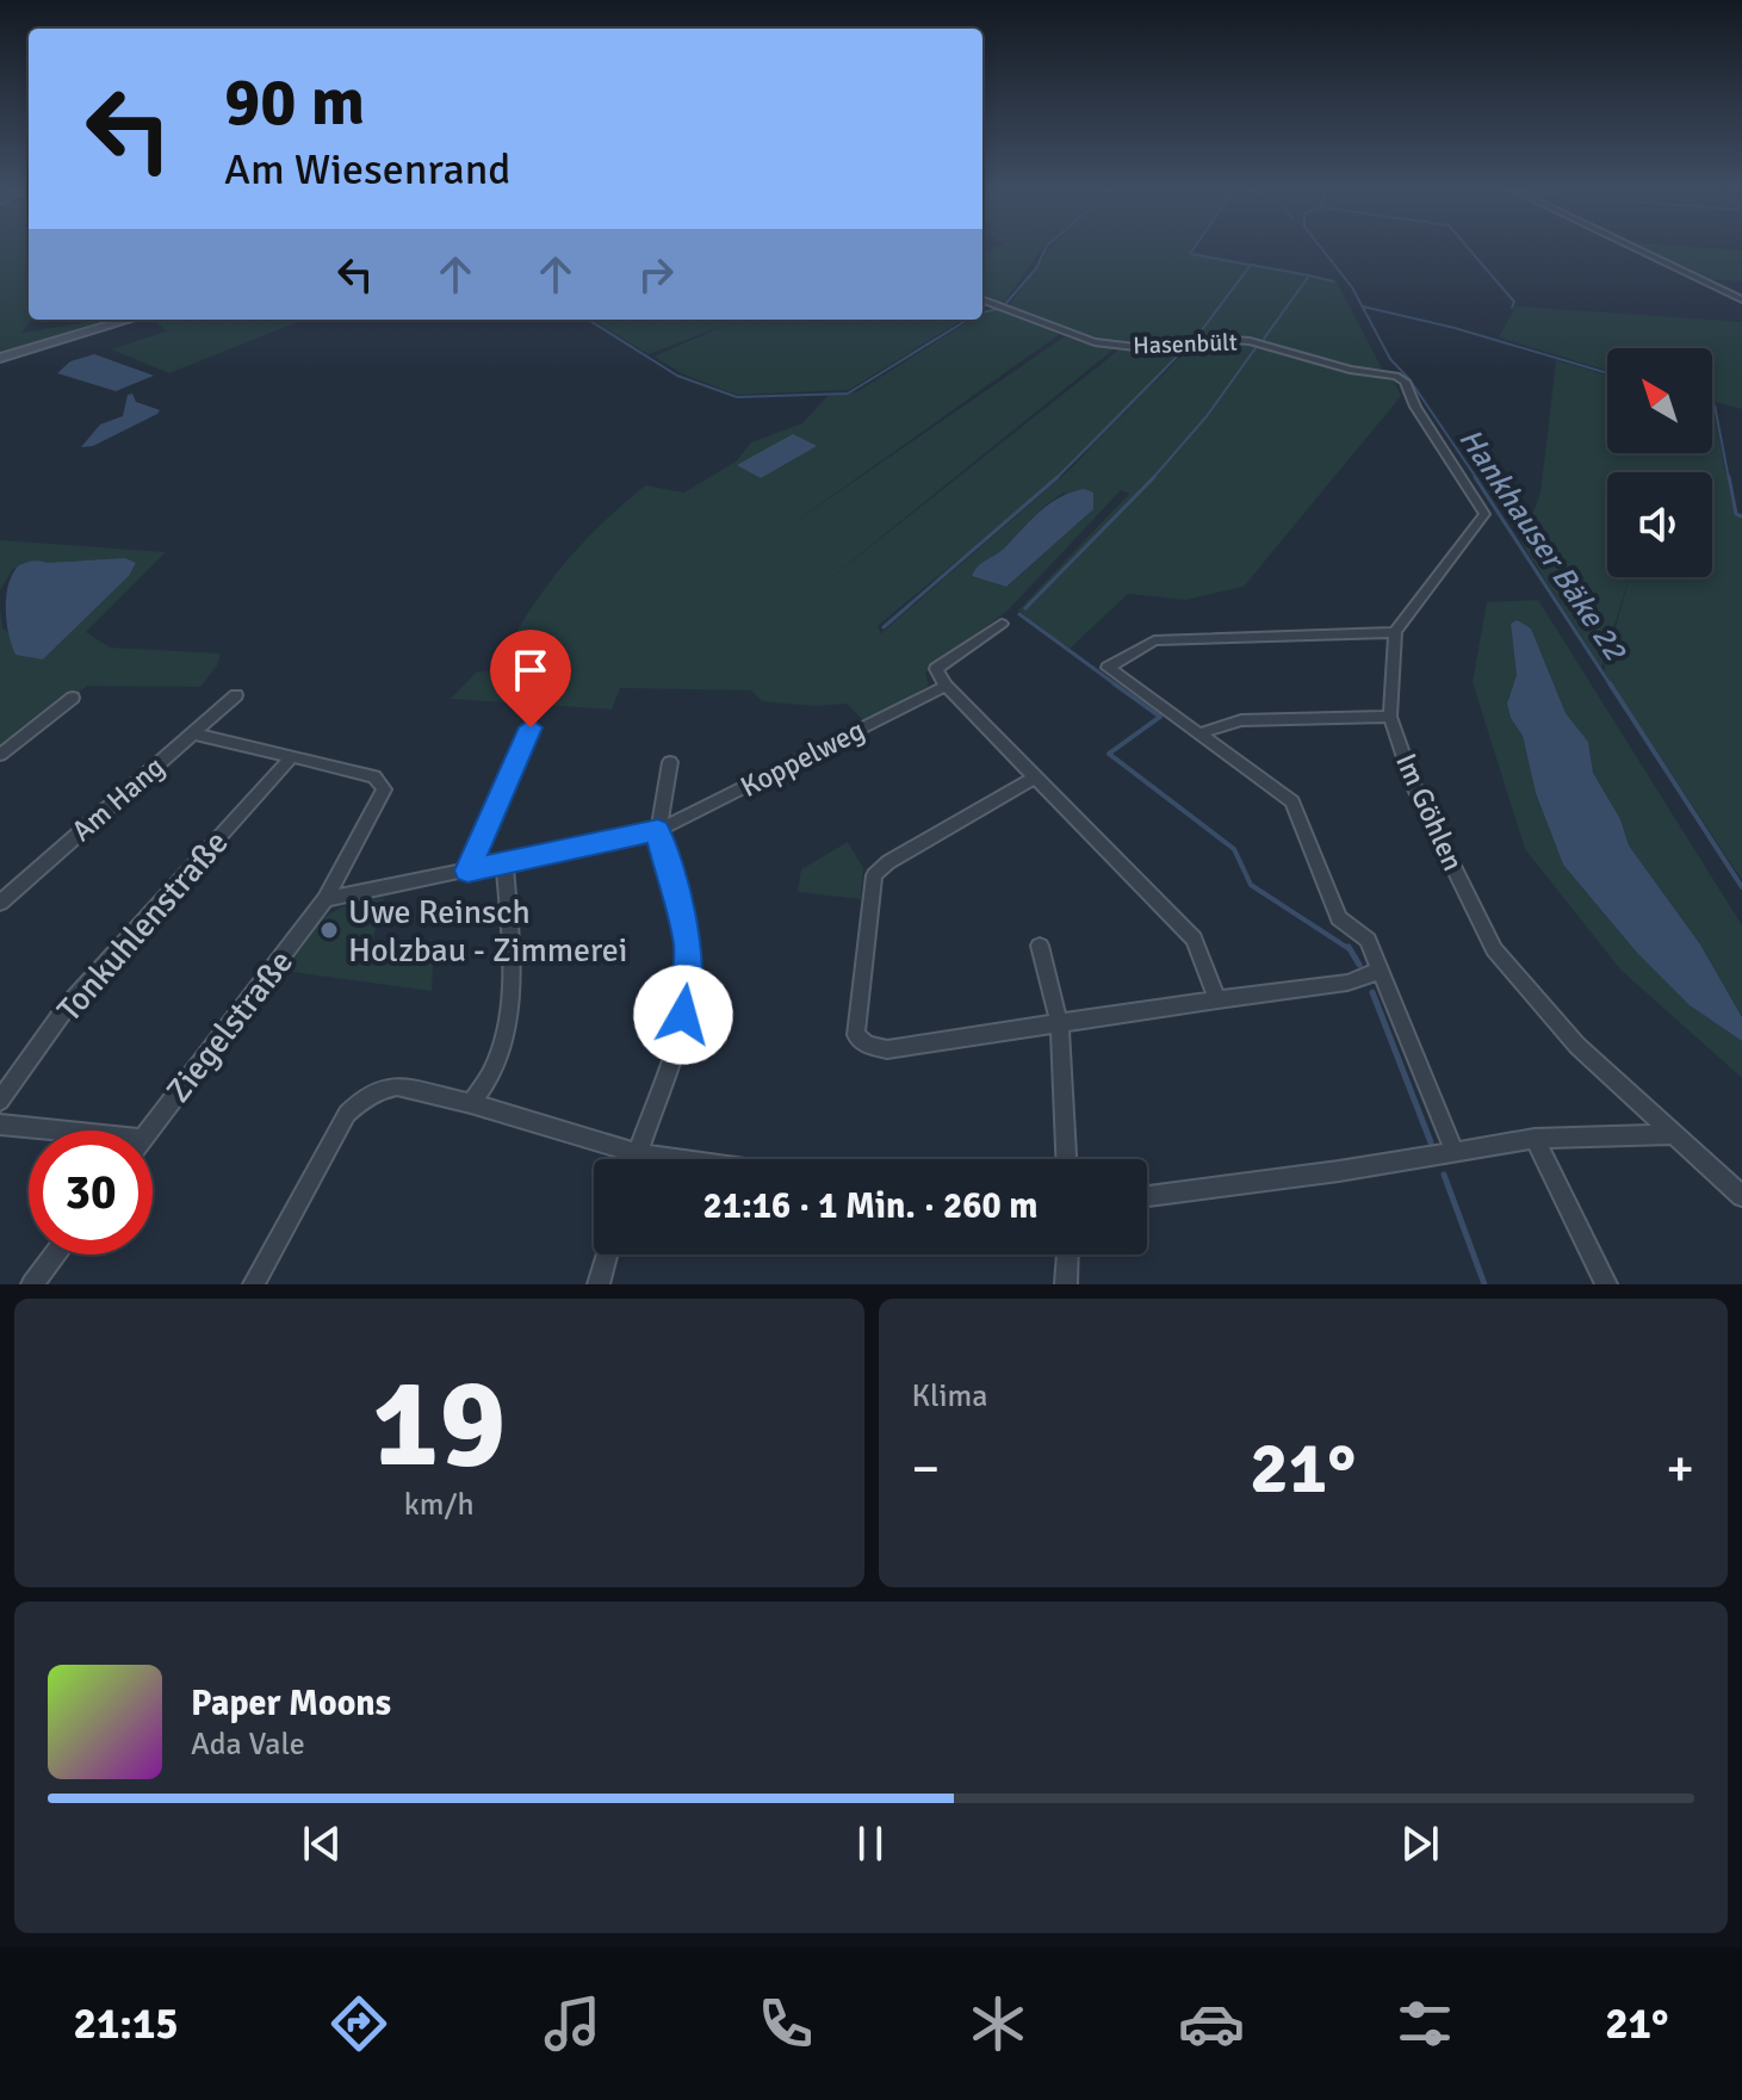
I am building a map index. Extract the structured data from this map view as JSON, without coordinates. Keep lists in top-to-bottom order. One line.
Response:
{"streets":{"street":["Hasenbült","Koppelweg","Am Hang","Im Göhlen","Tonkuhlenstraße","Ziegelstraße"]},"crossings":[["Hasenbült","Im Göhlen"],["Koppelweg","Ziegelstraße"],["Am Hang","Ziegelstraße"],["Tonkuhlenstraße","Ziegelstraße"]],"water":["Hankhauser Bäke 22"],"places":["Uwe Reinsch Holzbau - Zimmerei"],"north":"top left","page":{"turn":["90 m","Am Wiesenrand"],"limit":"30","trip":"21:16 · 1 Min. · 260 m","tile":[["19","km/h"],"Klima"],"heat":["−","21°","+"],"song":["Paper Moons","Ada Vale"],"tabs":["21:15","21°"]}}
